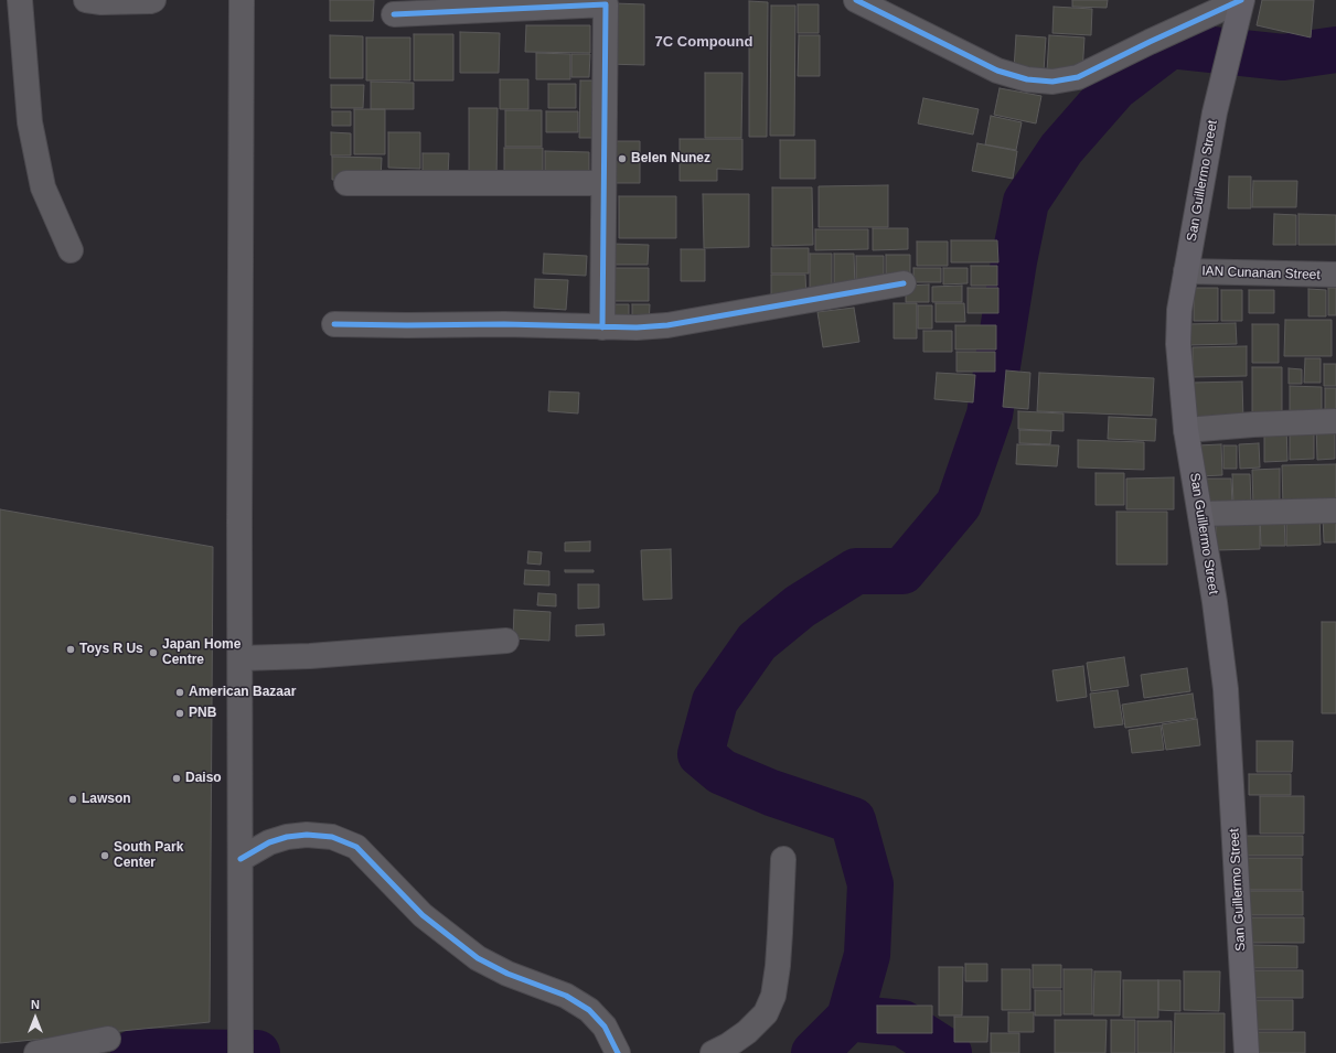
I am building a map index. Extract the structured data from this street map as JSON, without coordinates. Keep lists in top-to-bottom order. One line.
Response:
{"streets":{"main road":["San Guillermo Street"],"street":["IAN Cunanan Street"]},"crossings":[["San Guillermo Street","IAN Cunanan Street"]],"districts":["7C Compound"],"places":["Belen Nunez","Toys R Us","Japan Home Centre","American Bazaar","PNB","Daiso","Lawson","South Park Center"],"north":"top"}
